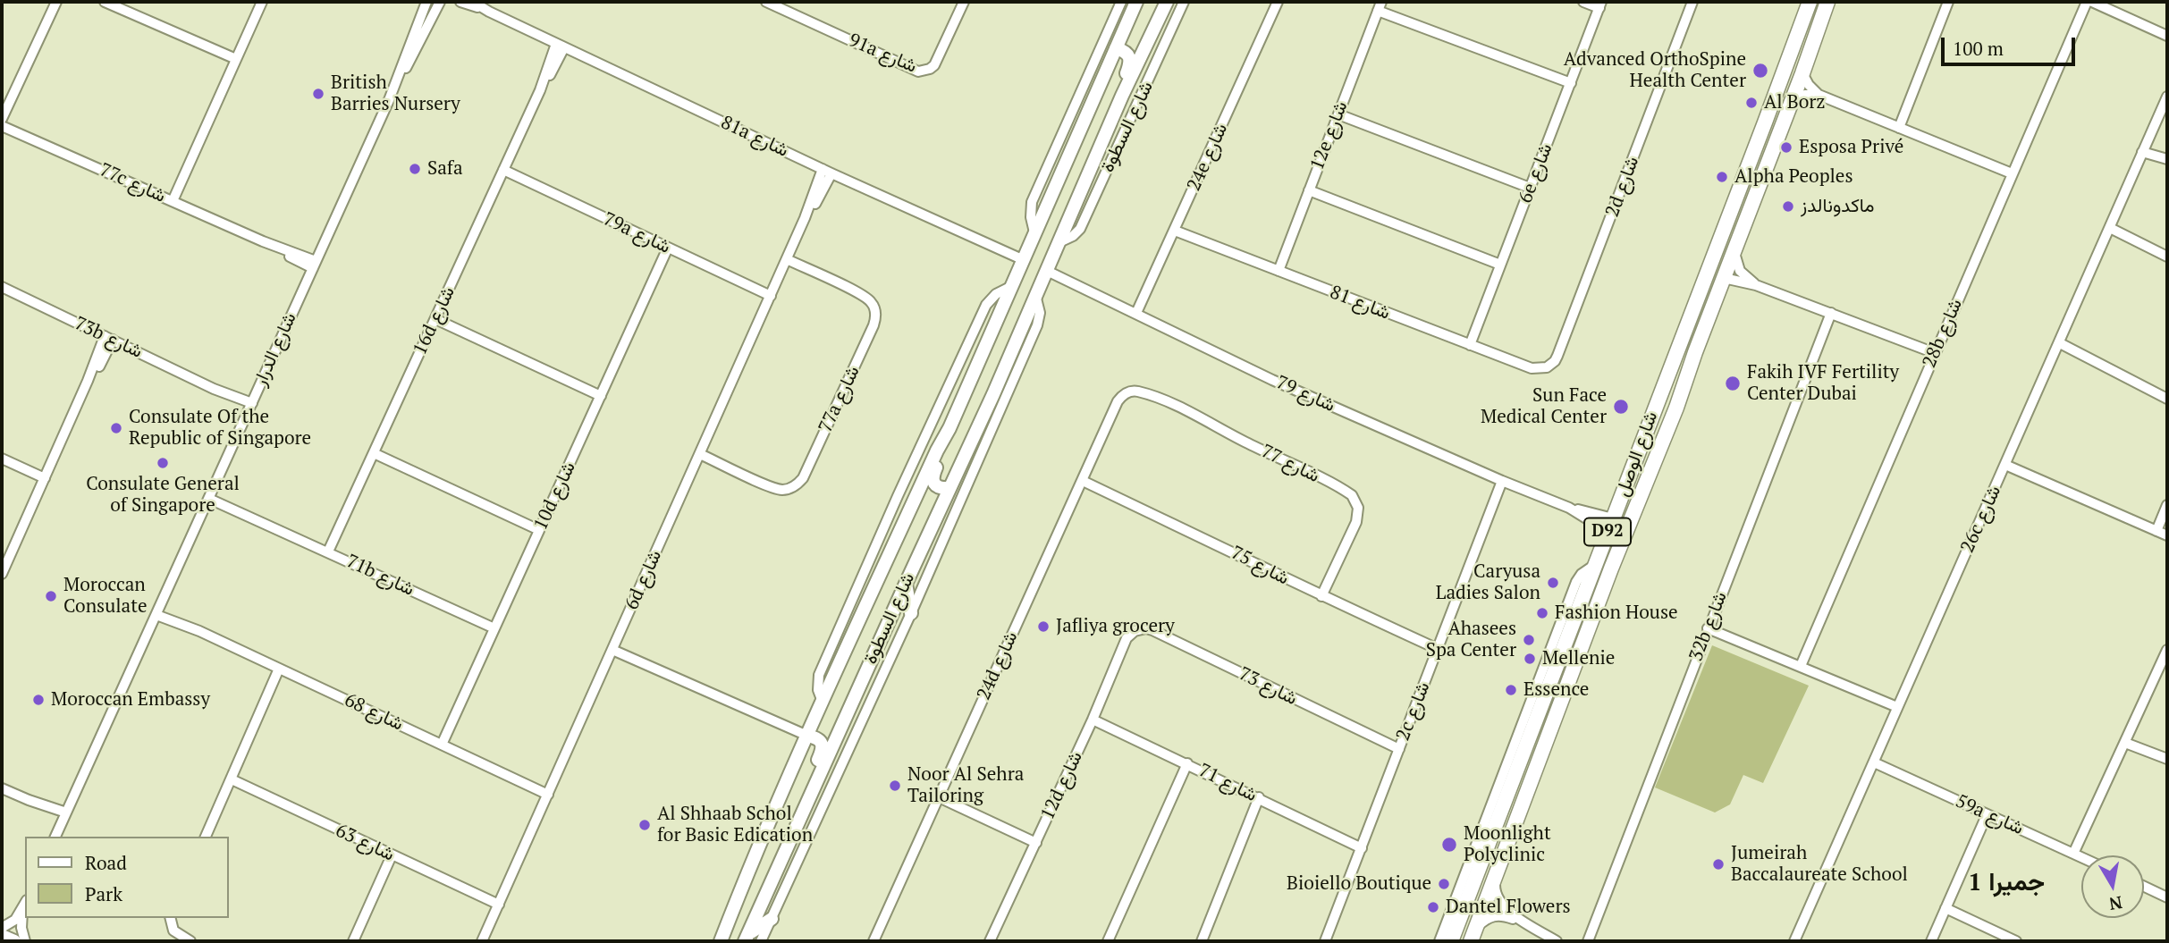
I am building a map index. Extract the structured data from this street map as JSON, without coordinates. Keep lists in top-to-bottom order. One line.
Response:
{"streets":{"main road":["شارع السطوة","شارع الوصل","D92"],"street":["91a شارع","12e شارع","81a شارع","24e شارع","6e شارع","77c شارع","2d شارع","79a شارع","شارع 81","16d شارع","28b شارع","73b شارع","شارع الدرار","شارع 79","77a شارع","شارع 77","10d شارع","26c شارع","شارع 75","71b شارع","6d شارع","32b شارع","24d شارع","شارع 73","2c شارع","شارع 68","شارع 71","12d شارع","59a شارع","شارع 63"]},"crossings":[["شارع السطوة","81a شارع"],["شارع السطوة","شارع 79"],["12e شارع","شارع 81"],["81a شارع","16d شارع"],["81a شارع","6d شارع"],["24e شارع","شارع 81"],["24e شارع","شارع 79"],["6e شارع","شارع 81"],["77c شارع","شارع الدرار"],["2d شارع","شارع 81"],["79a شارع","16d شارع"],["79a شارع","10d شارع"],["79a شارع","6d شارع"],["16d شارع","71b شارع"],["73b شارع","شارع الدرار"],["شارع الدرار","71b شارع"],["شارع الدرار","شارع 68"],["شارع 79","شارع الوصل"],["شارع 79","2c شارع"],["77a شارع","6d شارع"],["شارع 77","شارع 75"],["شارع 77","24d شارع"],["10d شارع","71b شارع"],["10d شارع","شارع 68"],["26c شارع","59a شارع"],["شارع 75","24d شارع"],["شارع 75","2c شارع"],["6d شارع","شارع 68"],["6d شارع","شارع 63"],["شارع 73","2c شارع"],["شارع 73","12d شارع"],["2c شارع","شارع 71"],["شارع 71","12d شارع"]],"districts":["جميرا 1"],"places":["Advanced OrthoSpine Health Center","British Barries Nursery","Al Borz","Esposa Privé","Safa","Alpha Peoples","ماكدونالدز","Fakih IVF Fertility Center Dubai","Sun Face Medical Center","Consulate Of the Republic of Singapore","Consulate General of Singapore","Caryusa Ladies Salon","Moroccan Consulate","Fashion House","Jafliya grocery","Ahasees Spa Center","Mellenie","Essence","Moroccan Embassy","Noor Al Sehra Tailoring","Al Shhaab Schol for Basic Edication","Moonlight Polyclinic","Jumeirah Baccalaureate School","Bioiello Boutique","Dantel Flowers"],"legend":["Road","Park"],"scale_bar":"100 m","north":"bottom"}
